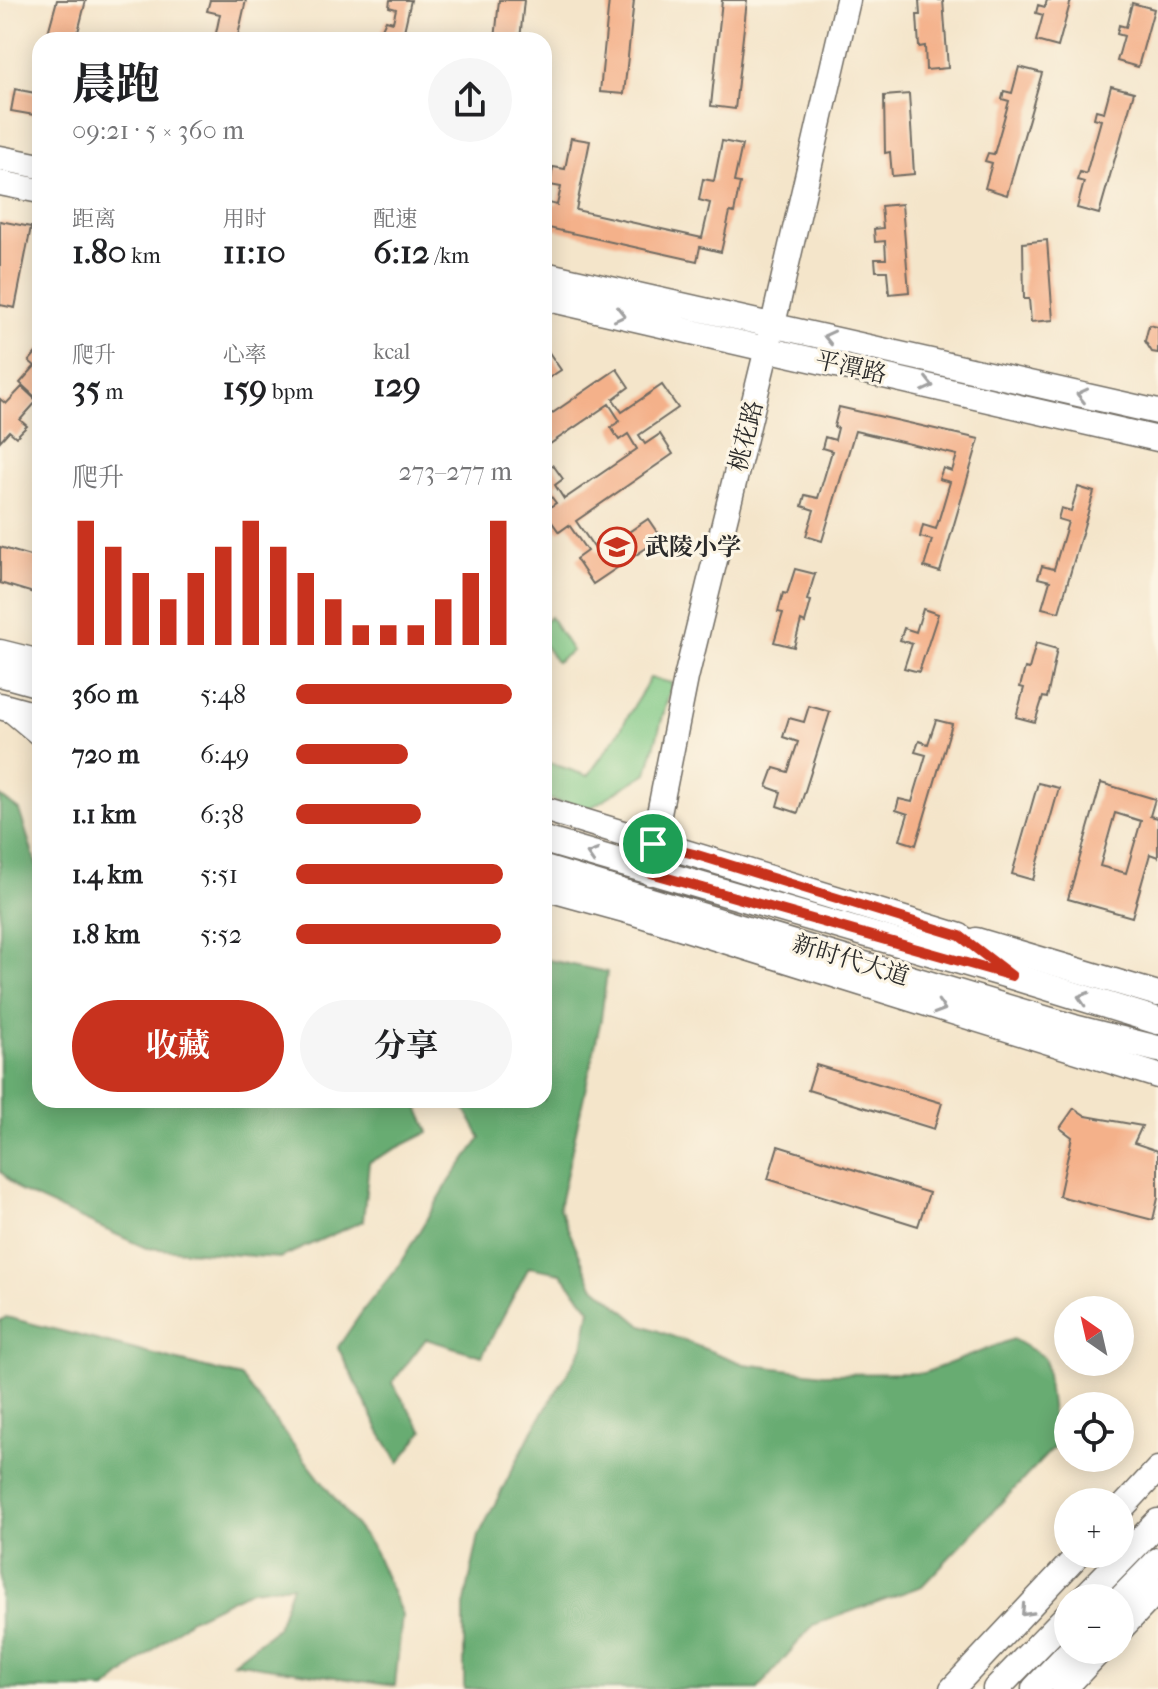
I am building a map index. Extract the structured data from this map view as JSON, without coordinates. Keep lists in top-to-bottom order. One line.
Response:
{"streets":{"main road":["新时代大道"],"street":["平潭路","桃花路"]},"crossings":[["平潭路","桃花路"],["桃花路","新时代大道"]],"places":{"school or university":["武陵小学"]},"north":"top left","page":{"heading":["晨跑","09:21 · 5 × 360 m"],"stats":[["距离","1.80 km"],["用时","11:10"],["配速","6:12 /km"],["爬升","35 m"],["心率","159 bpm"],["kcal","129"]],"chart":["爬升","273–277 m"],"list":[{"name":"360 m","note":"5:48"},{"name":"720 m","note":"6:49"},{"name":"1.1 km","note":"6:38"},{"name":"1.4 km","note":"5:51"},{"name":"1.8 km","note":"5:52"}],"buttons":["收藏","分享"],"map_buttons":["+","−"]}}
